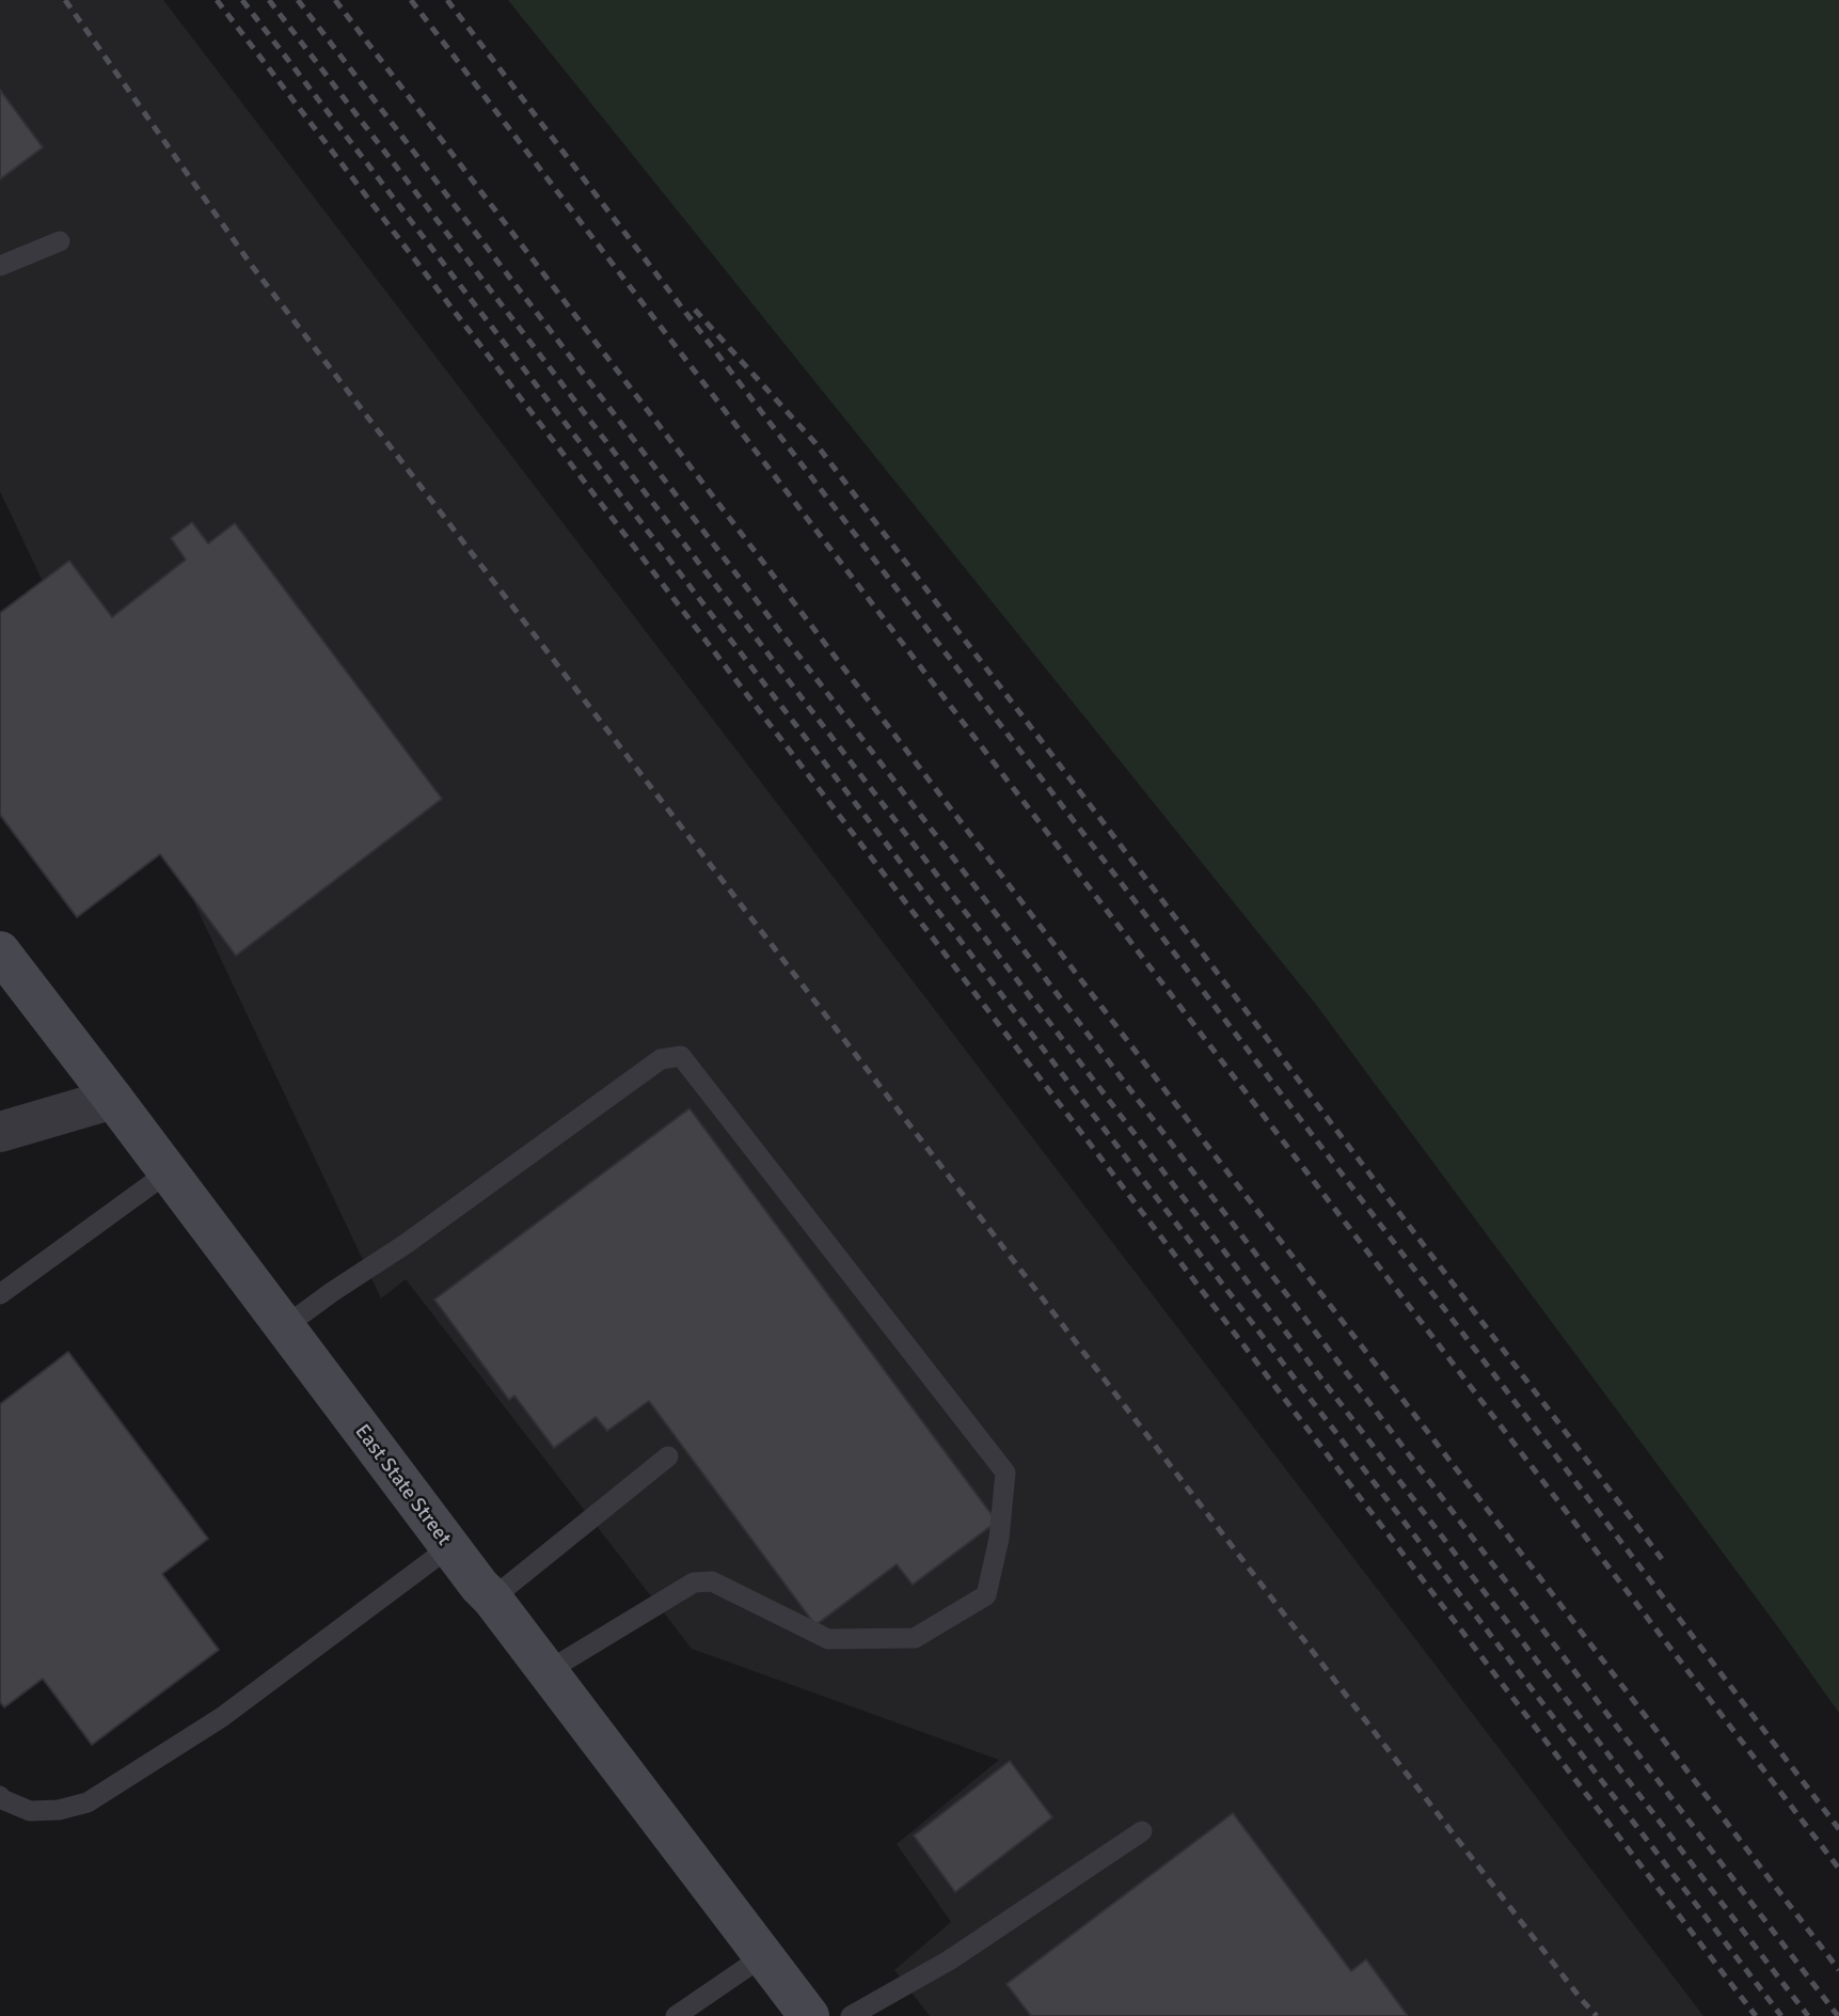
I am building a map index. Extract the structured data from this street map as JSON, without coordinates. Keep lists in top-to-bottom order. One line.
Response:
{"streets":{"street":["East State Street"]}}
